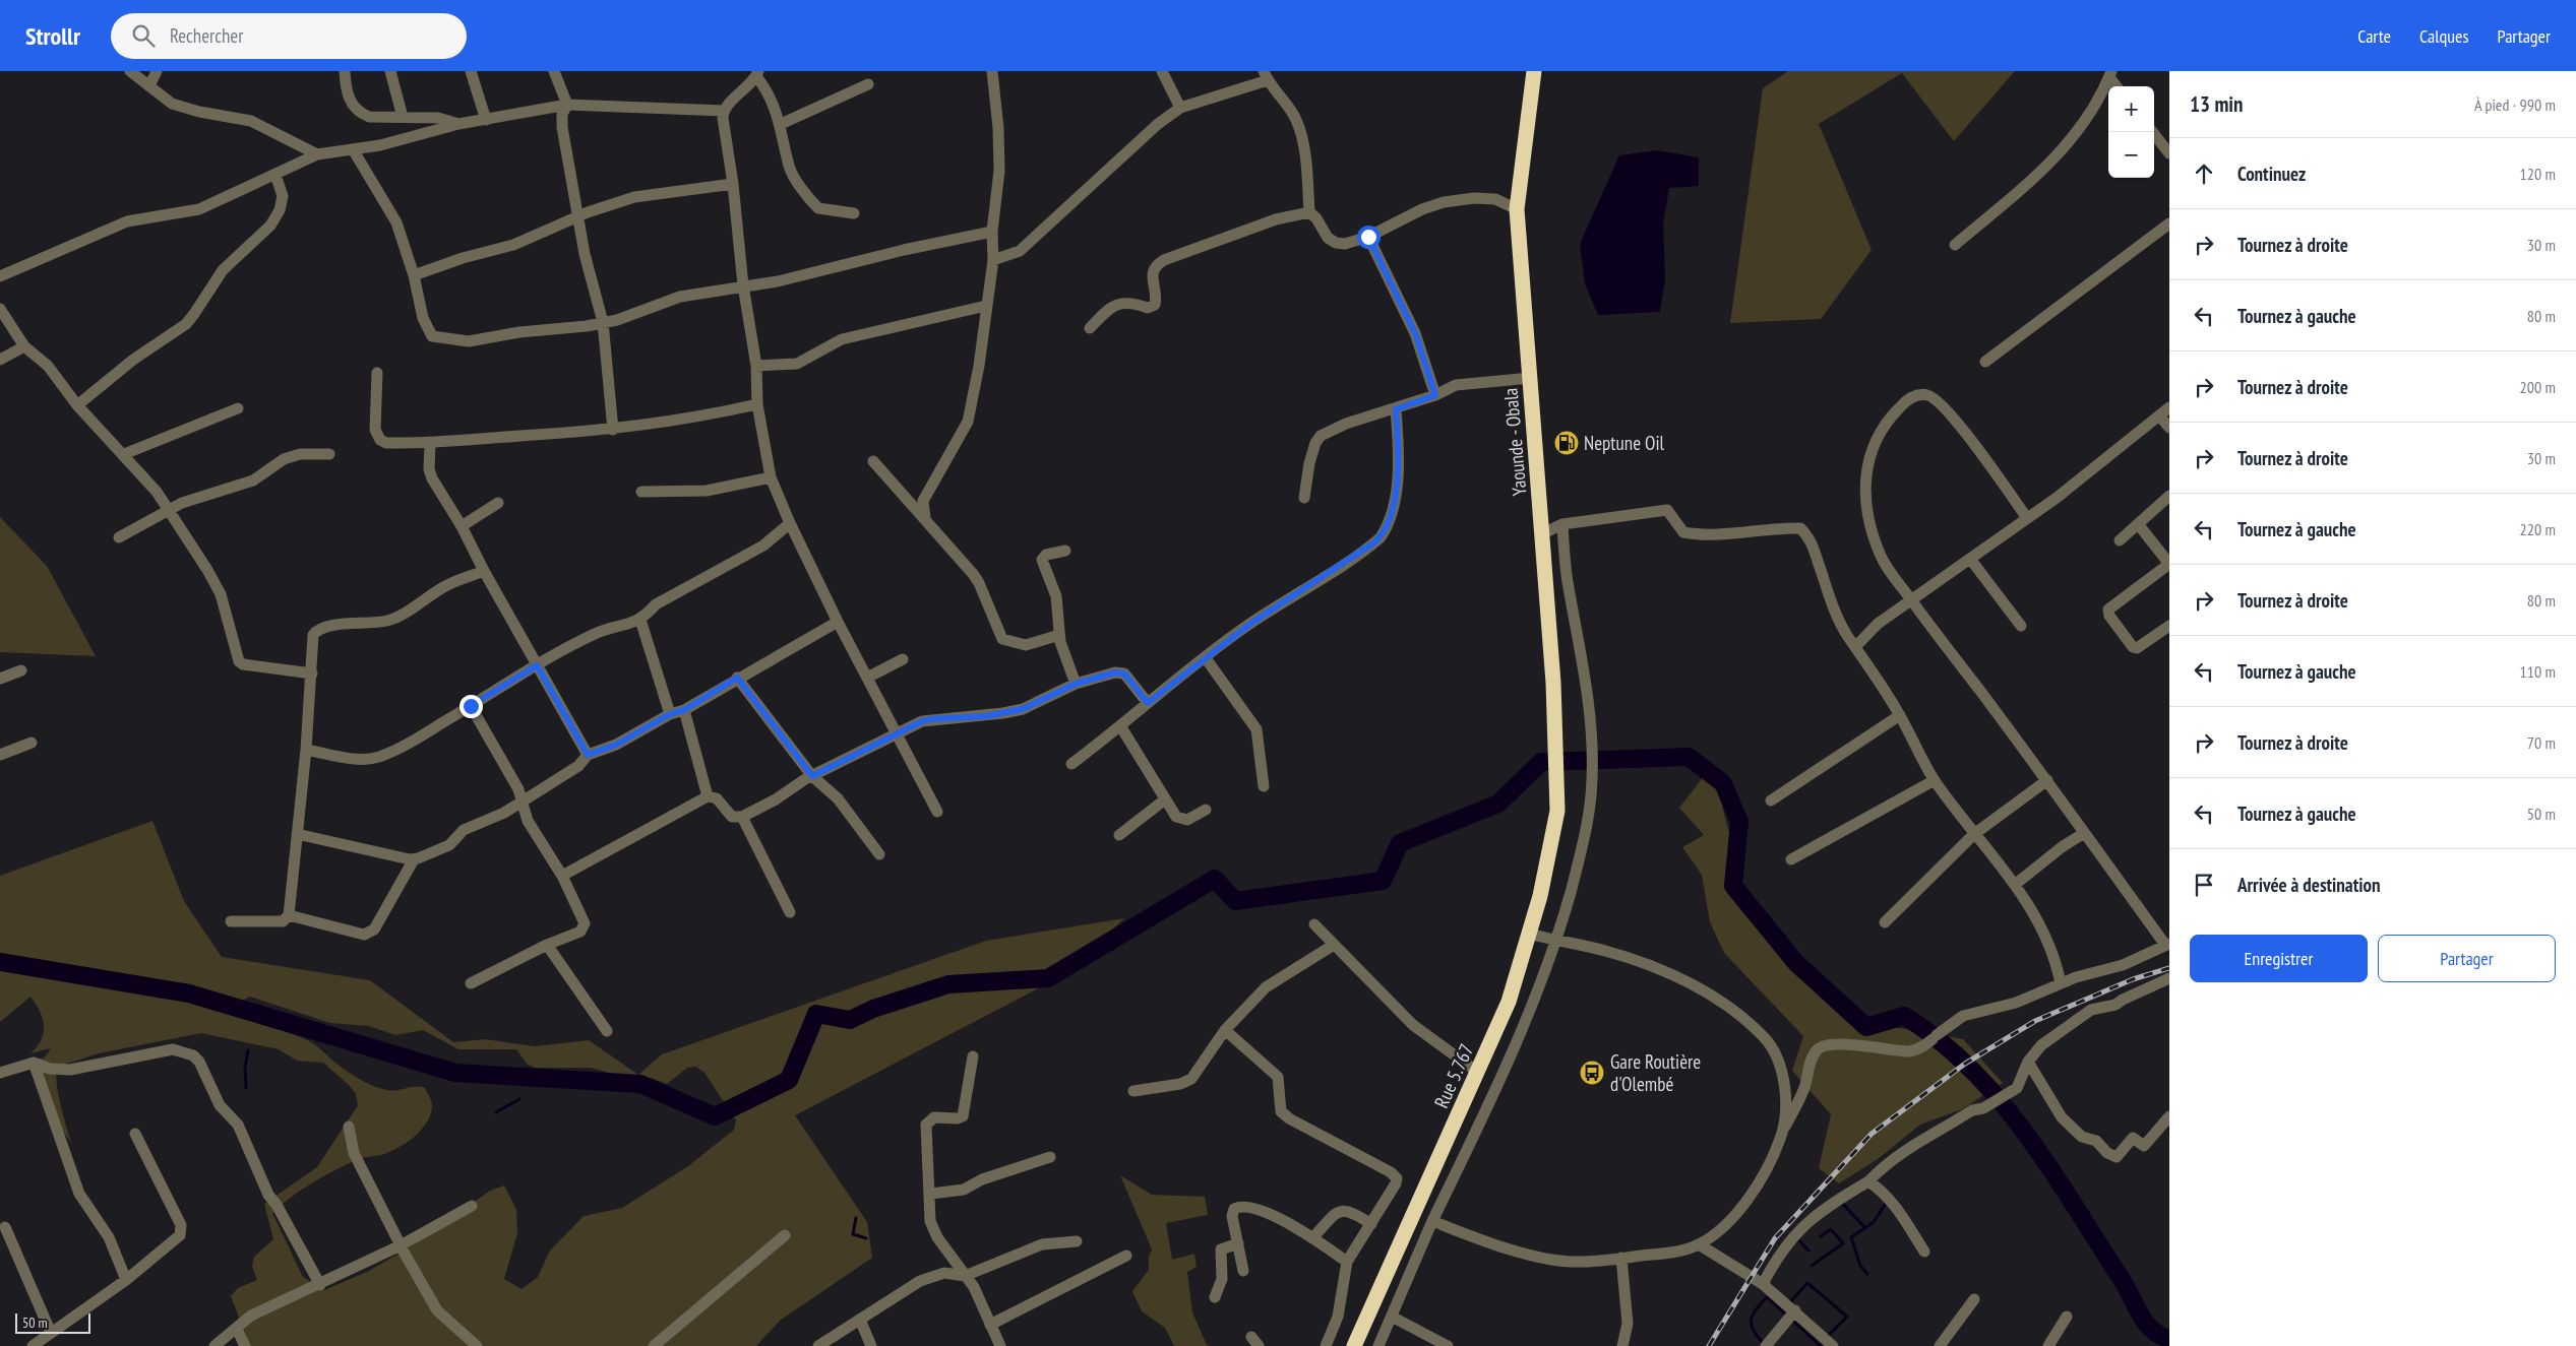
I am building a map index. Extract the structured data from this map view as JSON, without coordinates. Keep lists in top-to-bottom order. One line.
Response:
{"streets":{"highway":["Yaounde - Obala","Rue 5.767"]},"crossings":[["Yaounde - Obala","Rue 5.767"]],"places":{"fuel station":["Neptune Oil"],"bus stop":["Gare Routière d'Olembé"]},"scale_bar":"50 m","page":{"header":"Strollr","search":"Rechercher","nav":["Carte","Calques","Partager"],"heading":["13 min","À pied · 990 m"],"map_buttons":["+","−"],"list":[["Continuez","120 m"],["Tournez à droite","30 m"],["Tournez à gauche","80 m"],["Tournez à droite","200 m"],["Tournez à droite","30 m"],["Tournez à gauche","220 m"],["Tournez à droite","80 m"],["Tournez à gauche","110 m"],["Tournez à droite","70 m"],["Tournez à gauche","50 m"],"Arrivée à destination"],"buttons":["Enregistrer","Partager"],"scale":"50 m"}}
